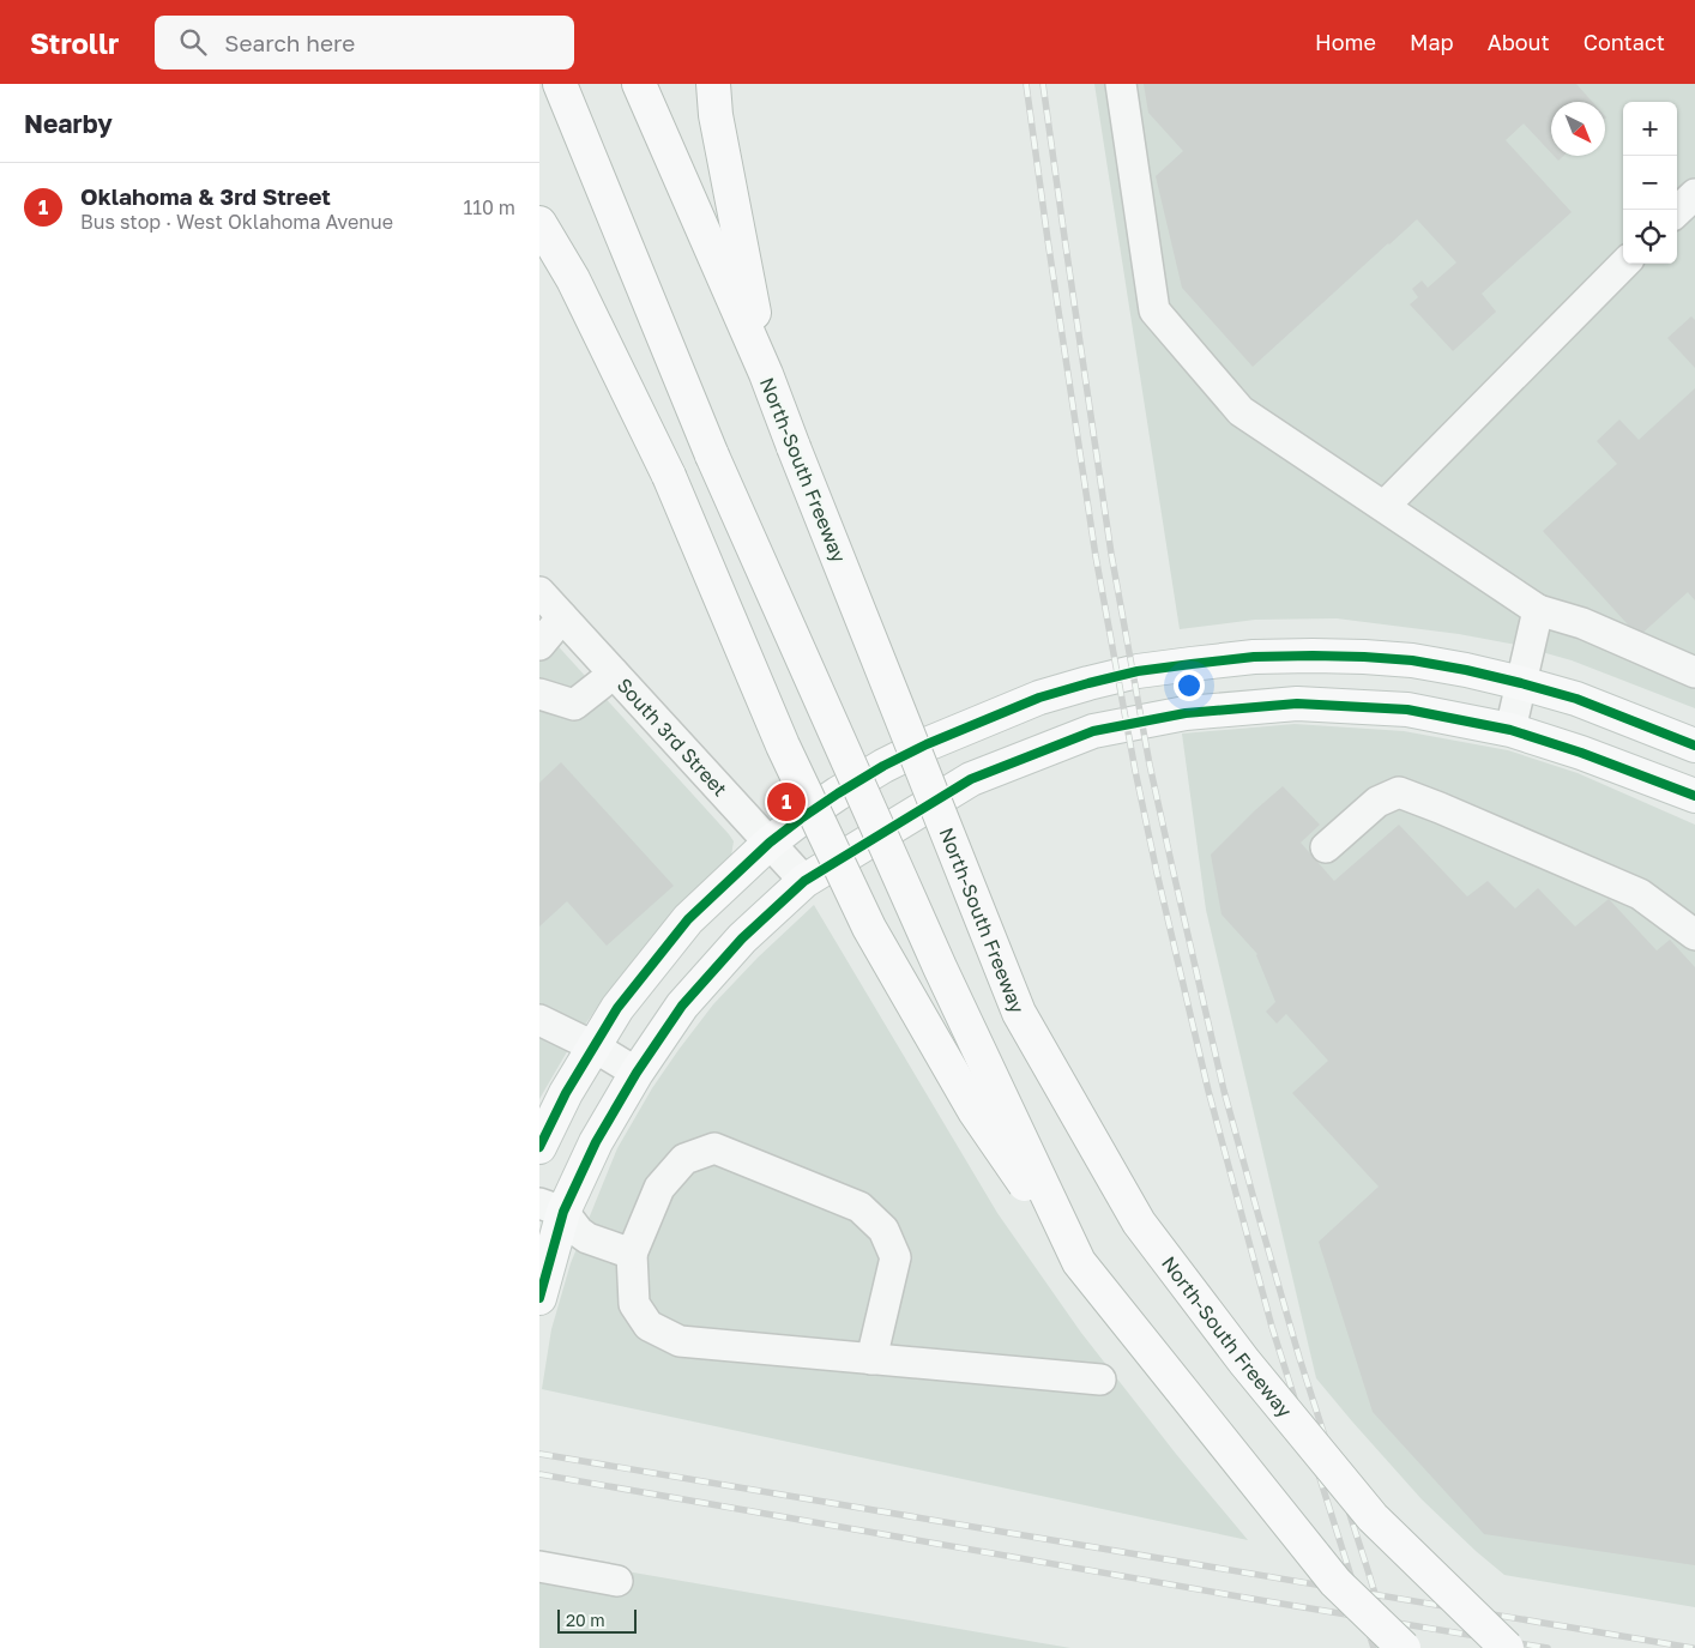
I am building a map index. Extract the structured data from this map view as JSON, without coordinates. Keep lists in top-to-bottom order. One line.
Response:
{"streets":{"main road":["North-South Freeway"],"street":["South 3rd Street"]},"scale_bar":"20 m","north":"bottom right","page":{"header":"Strollr","search":"Search here","nav":["Home","Map","About","Contact"],"heading":"Nearby","map_buttons":["+","−"],"list":[{"mark":"1","name":"Oklahoma & 3rd Street","note":"Bus stop · West Oklahoma Avenue","value":"110 m"}],"pins":"1","scale":"20 m"}}
